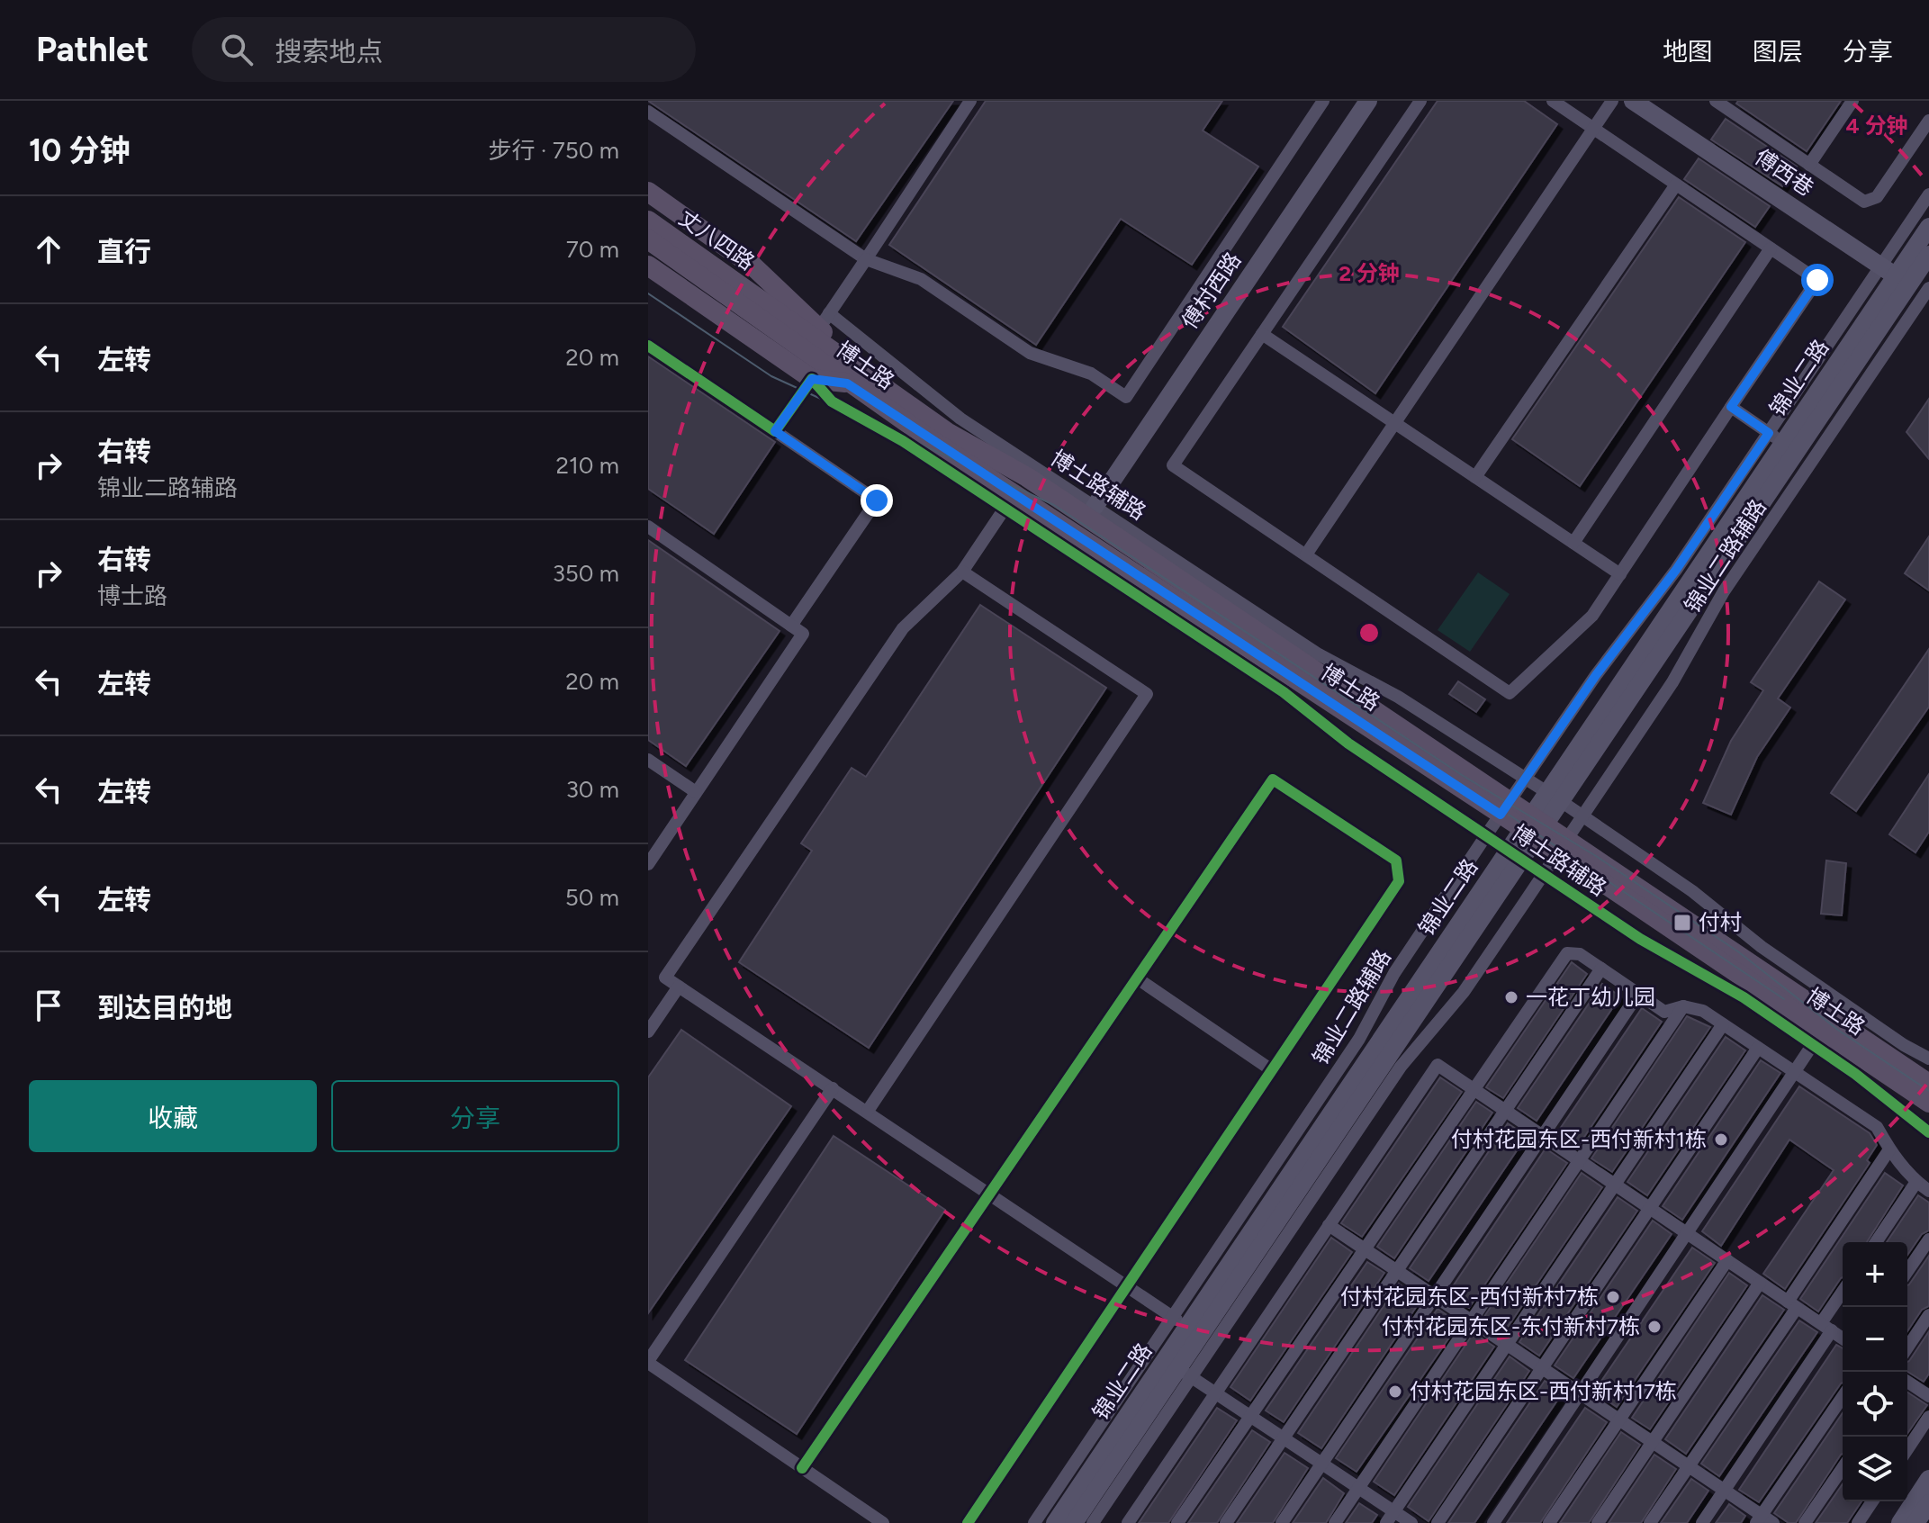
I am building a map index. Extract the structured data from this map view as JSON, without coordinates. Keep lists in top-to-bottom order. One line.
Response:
{"streets":{"main road":["傅西巷","丈八四路","傅村西路","博士路","锦业二路"],"street":["博士路辅路","锦业二路辅路"]},"crossings":[["傅西巷","锦业二路"],["丈八四路","博士路"],["傅村西路","博士路辅路"],["博士路","锦业二路"],["博士路","博士路辅路"],["博士路","锦业二路辅路"],["锦业二路","博士路辅路"],["锦业二路","锦业二路辅路"],["博士路辅路","锦业二路辅路"]],"places":{"transit":["付村"],"other":["一花丁幼儿园","付村花园东区-西付新村1栋","付村花园东区-西付新村7栋","付村花园东区-东付新村7栋","付村花园东区-西付新村17栋"]},"page":{"header":"Pathlet","search":"搜索地点","nav":["地图","图层","分享"],"heading":["10 分钟","步行 · 750 m"],"list":[["直行","70 m"],["左转","20 m"],["右转","锦业二路辅路","210 m"],["右转","博士路","350 m"],["左转","20 m"],["左转","30 m"],["左转","50 m"],"到达目的地"],"buttons":["收藏","分享"],"map_buttons":["+","−"]},"rings":["4 分钟","2 分钟"]}
